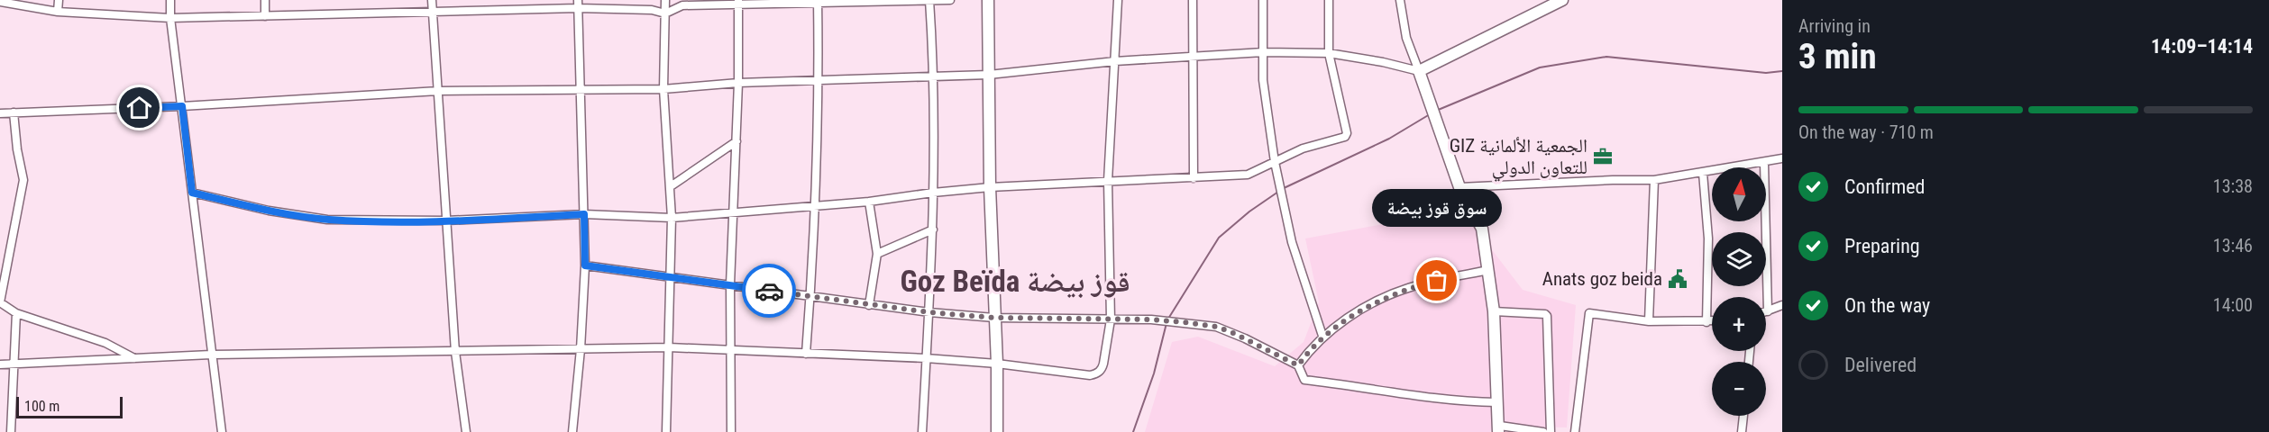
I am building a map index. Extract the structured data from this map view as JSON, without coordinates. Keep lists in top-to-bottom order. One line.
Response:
{"districts":["Goz Beïda قوز بيضة"],"places":{"office":["GIZ الجمعية الألمانية للتعاون الدولي"],"public building":["Anats goz beida"],"other":["سوق قوز بيضة"]},"scale_bar":"100 m","north":"top","page":{"heading":["3 min","Arriving in","14:09–14:14"],"bar":"On the way · 710 m","list":[["Confirmed","13:38"],["Preparing","13:46"],["On the way","14:00"],"Delivered"],"map_buttons":["+","−"],"bubble":"سوق قوز بيضة","scale":"100 m"}}
